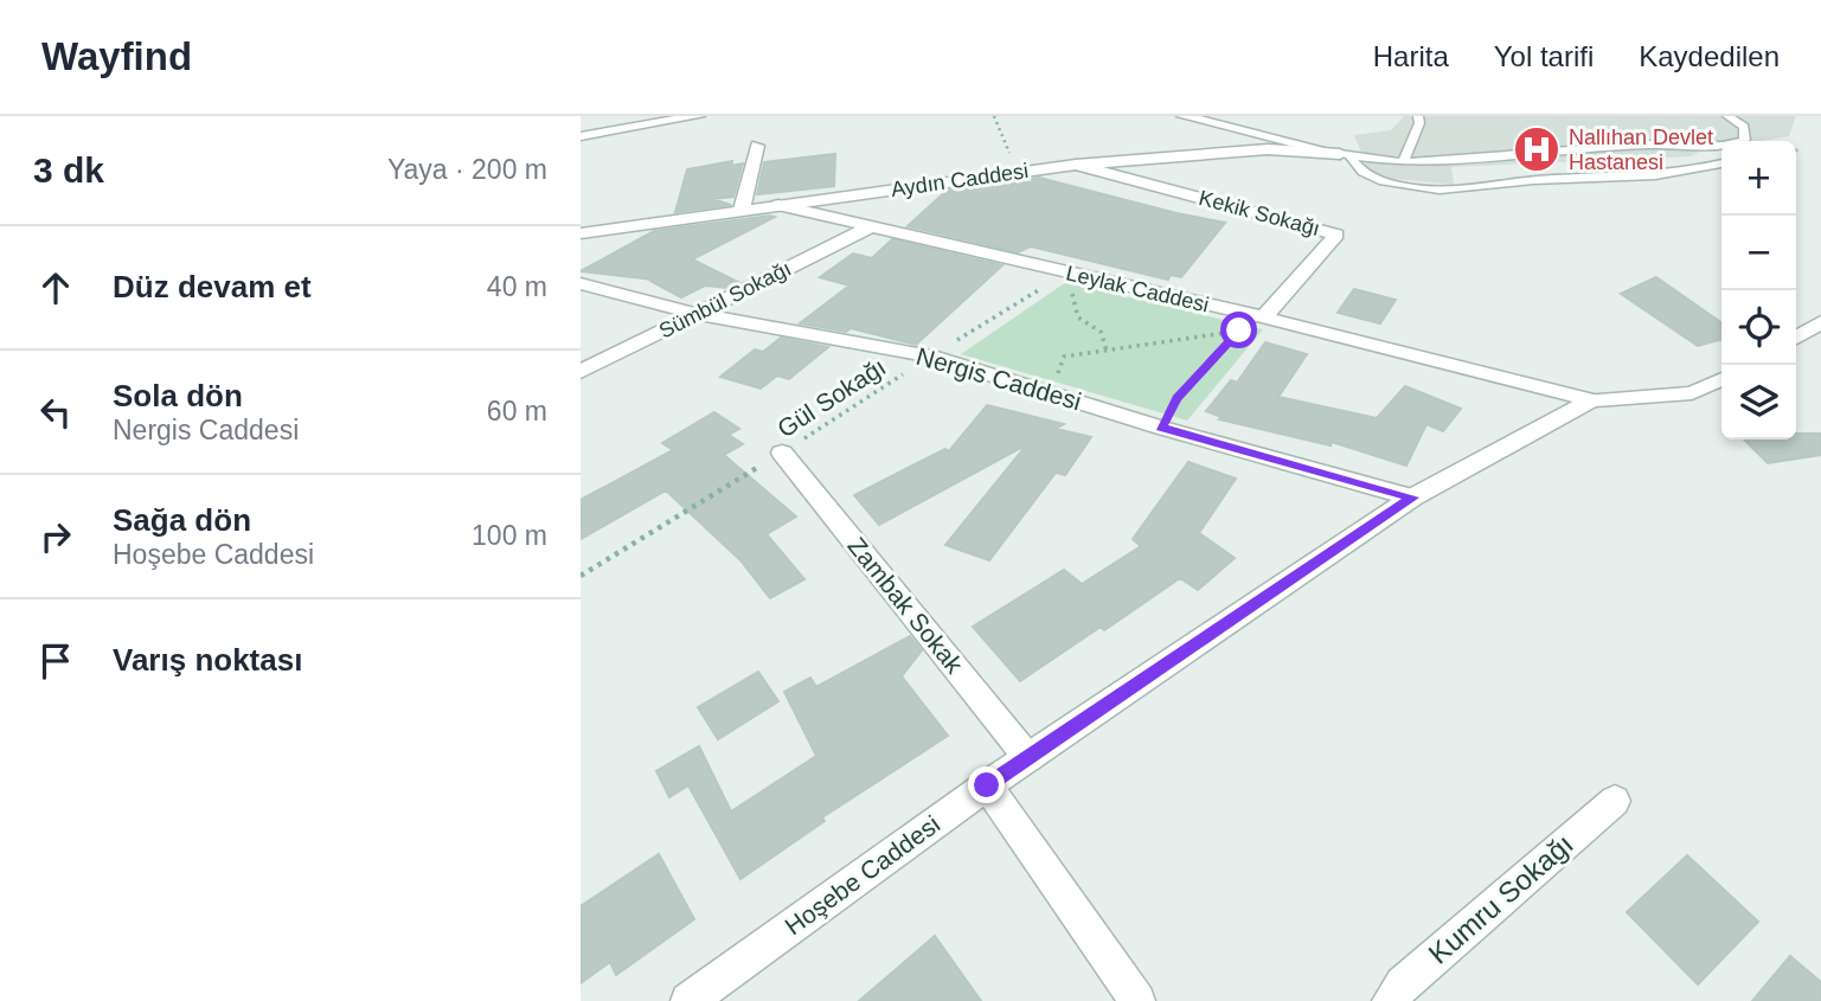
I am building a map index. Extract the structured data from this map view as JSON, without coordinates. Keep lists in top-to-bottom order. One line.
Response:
{"streets":{"street":["Aydın Caddesi","Kekik Sokağı","Leylak Caddesi","Sümbül Sokağı","Nergis Caddesi","Zambak Sokak","Hoşebe Caddesi","Kumru Sokağı"],"path":["Gül Sokağı"]},"crossings":[["Aydın Caddesi","Kekik Sokağı"],["Aydın Caddesi","Leylak Caddesi"],["Kekik Sokağı","Leylak Caddesi"],["Leylak Caddesi","Sümbül Sokağı"],["Leylak Caddesi","Gül Sokağı"],["Leylak Caddesi","Hoşebe Caddesi"],["Sümbül Sokağı","Nergis Caddesi"],["Nergis Caddesi","Gül Sokağı"],["Nergis Caddesi","Hoşebe Caddesi"],["Gül Sokağı","Zambak Sokak"],["Zambak Sokak","Hoşebe Caddesi"]],"places":{"hospital":["Nallıhan Devlet Hastanesi"]},"page":{"header":"Wayfind","nav":["Harita","Yol tarifi","Kaydedilen"],"heading":["3 dk","Yaya · 200 m"],"map_buttons":["+","−"],"list":[["Düz devam et","40 m"],["Sola dön","Nergis Caddesi","60 m"],["Sağa dön","Hoşebe Caddesi","100 m"],"Varış noktası"]}}
